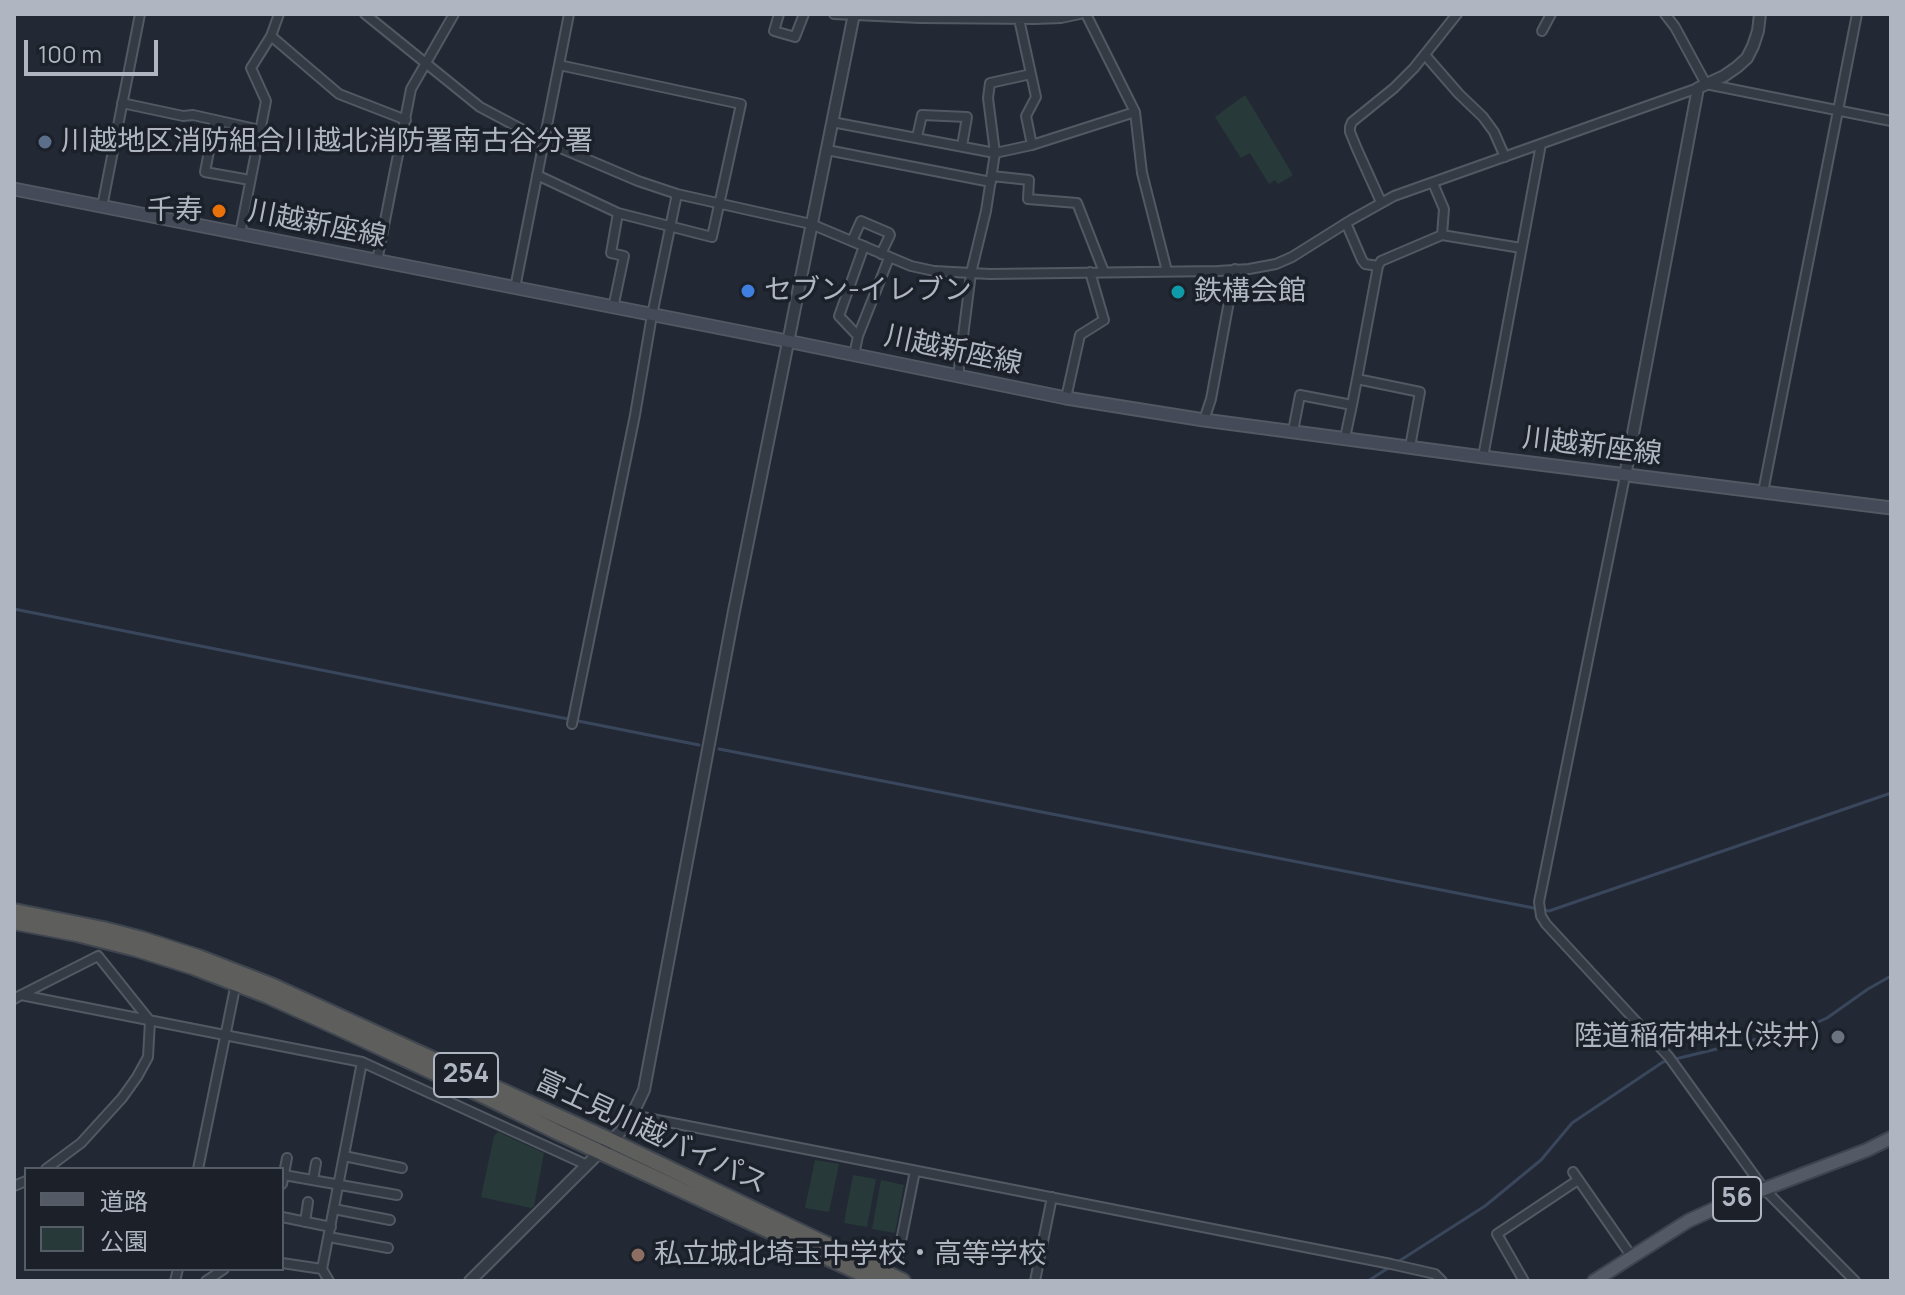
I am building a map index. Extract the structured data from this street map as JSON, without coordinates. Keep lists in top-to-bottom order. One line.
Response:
{"streets":{"highway":["254","富士見川越バイパス"],"main road":["川越新座線","56"]},"places":["川越地区消防組合川越北消防署南古谷分署","千寿","セブン-イレブン","鉄構会館","陸道稲荷神社(渋井)","私立城北埼玉中学校・高等学校"],"legend":["道路","公園"],"scale_bar":"100 m"}
